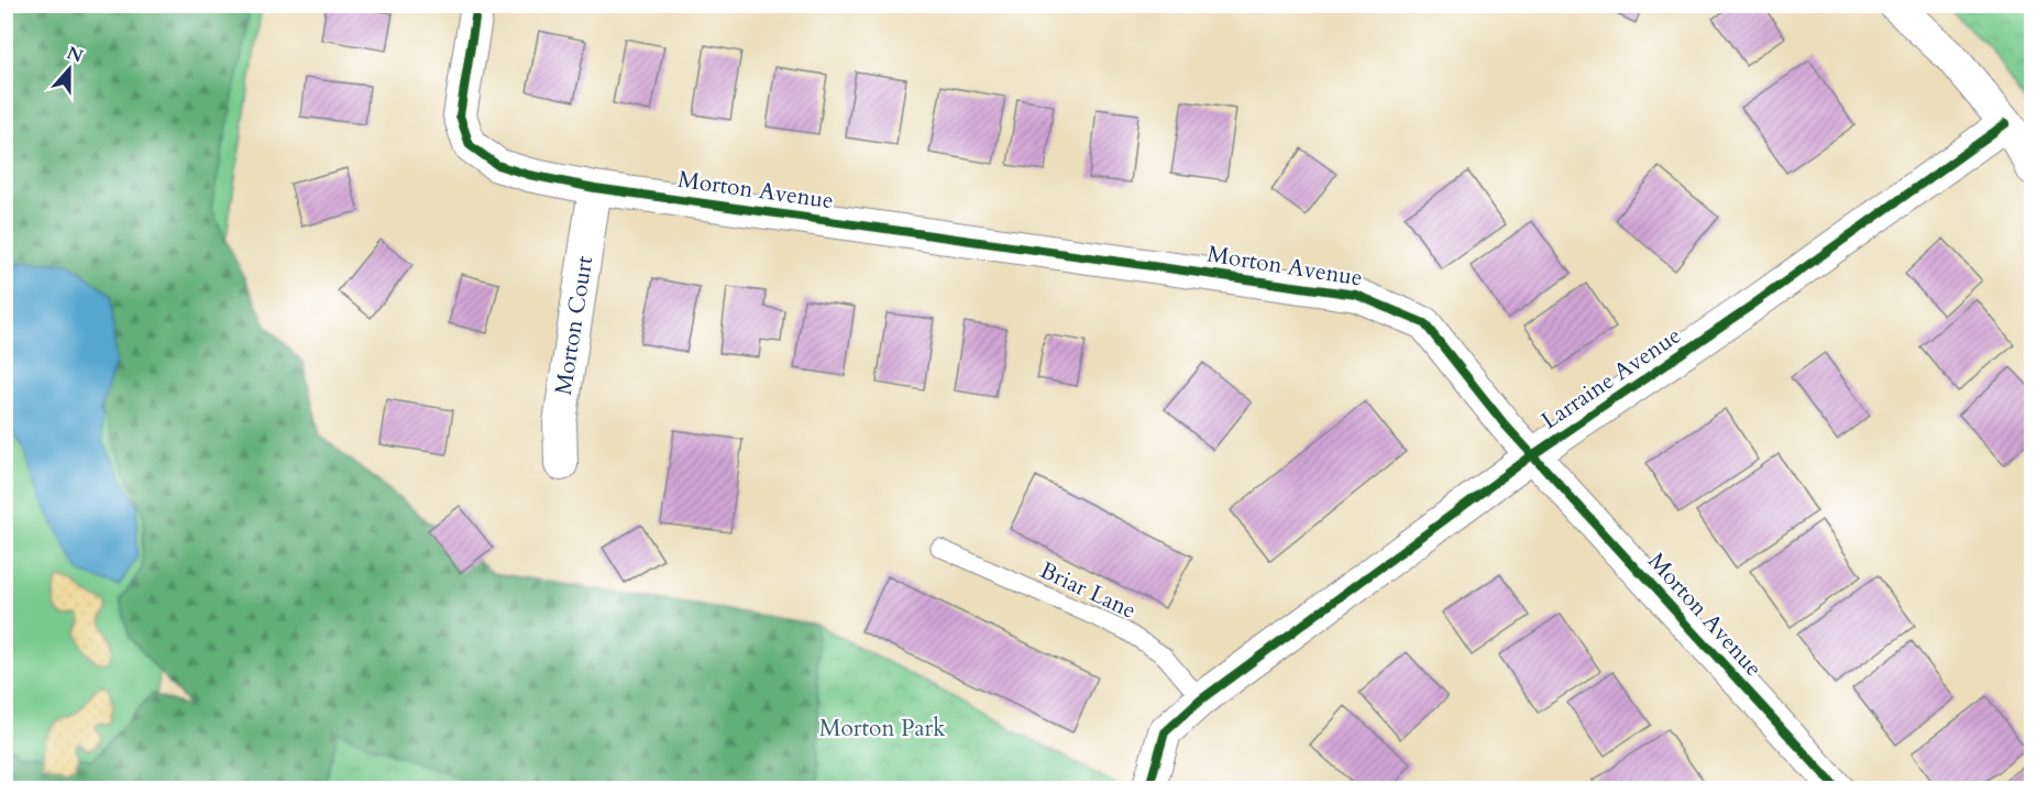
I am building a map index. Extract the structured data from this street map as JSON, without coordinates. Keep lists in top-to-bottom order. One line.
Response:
{"streets":{"street":["Morton Avenue","Morton Court","Larraine Avenue"],"lane":["Briar Lane"]},"crossings":[["Morton Avenue","Morton Court"],["Morton Avenue","Larraine Avenue"],["Larraine Avenue","Briar Lane"]],"parks":["Morton Park"],"north":"top"}
